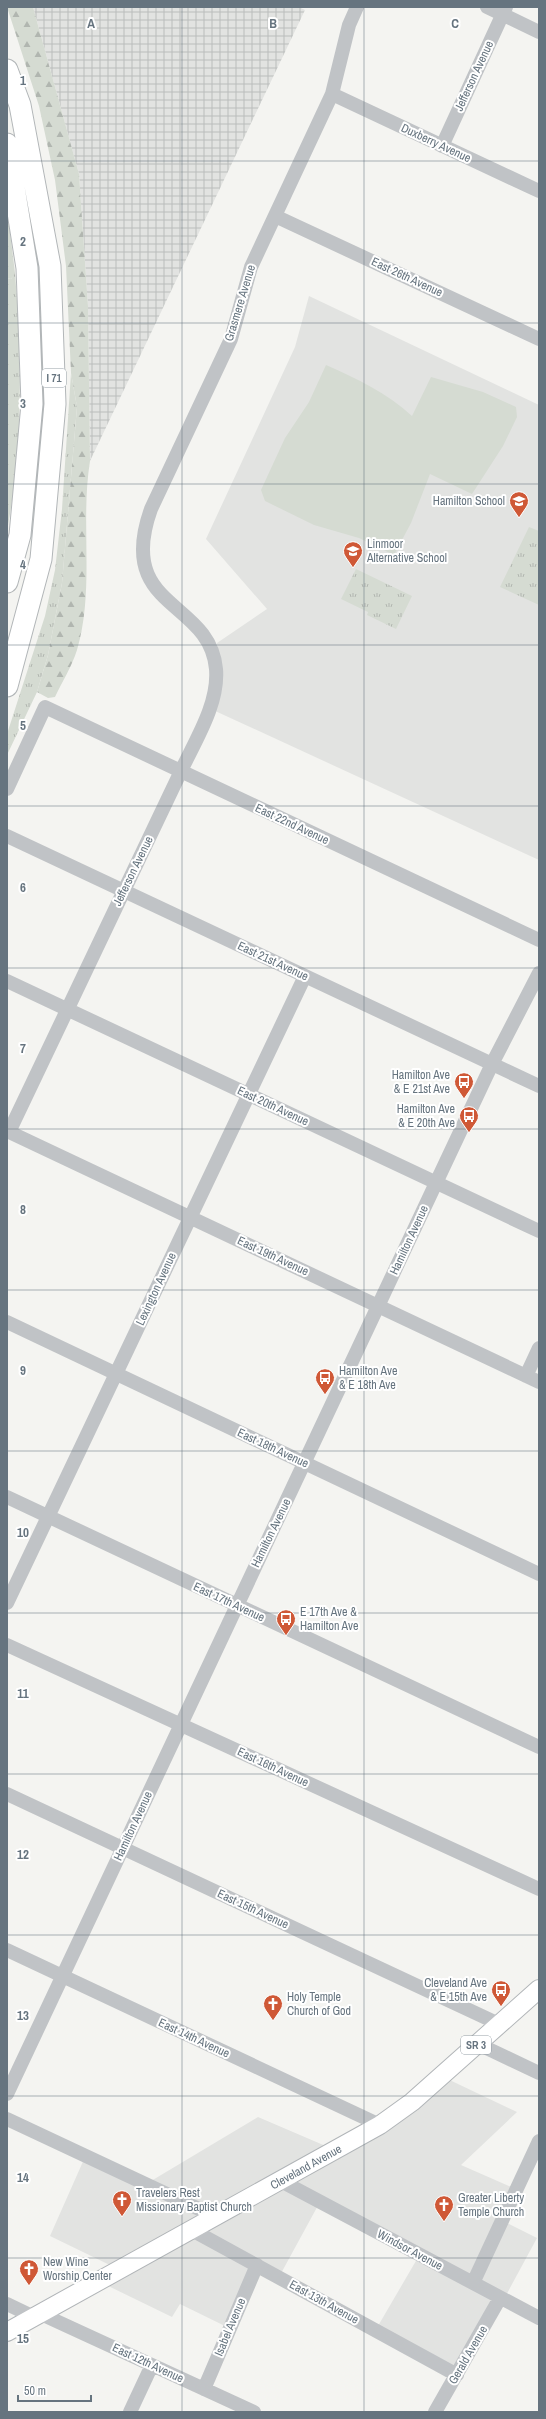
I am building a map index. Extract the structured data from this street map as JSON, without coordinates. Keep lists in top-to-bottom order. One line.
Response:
{"streets":{"highway":["I 71"],"main road":["SR 3","Cleveland Avenue"],"street":["Jefferson Avenue","Duxberry Avenue","East 26th Avenue","Grasmere Avenue","East 22nd Avenue","East 21st Avenue","East 20th Avenue","Hamilton Avenue","East 19th Avenue","Lexington Avenue","East 18th Avenue","East 17th Avenue","East 16th Avenue","East 15th Avenue","East 14th Avenue","Windsor Avenue","East 13th Avenue","Isabel Avenue","Gerald Avenue","East 12th Avenue"]},"crossings":[["Jefferson Avenue","Duxberry Avenue"],["Jefferson Avenue","Grasmere Avenue"],["Jefferson Avenue","East 22nd Avenue"],["Jefferson Avenue","East 21st Avenue"],["Jefferson Avenue","East 20th Avenue"],["Jefferson Avenue","East 19th Avenue"],["Duxberry Avenue","Grasmere Avenue"],["East 26th Avenue","Grasmere Avenue"],["East 21st Avenue","Hamilton Avenue"],["East 21st Avenue","Lexington Avenue"],["East 20th Avenue","Hamilton Avenue"],["East 20th Avenue","Lexington Avenue"],["Hamilton Avenue","East 19th Avenue"],["Hamilton Avenue","East 18th Avenue"],["Hamilton Avenue","East 17th Avenue"],["Hamilton Avenue","East 16th Avenue"],["Hamilton Avenue","East 15th Avenue"],["Hamilton Avenue","East 14th Avenue"],["East 19th Avenue","Lexington Avenue"],["Lexington Avenue","East 18th Avenue"],["Lexington Avenue","East 17th Avenue"],["East 15th Avenue","Cleveland Avenue"],["East 14th Avenue","Cleveland Avenue"],["Cleveland Avenue","Windsor Avenue"],["Cleveland Avenue","East 13th Avenue"],["Cleveland Avenue","East 12th Avenue"],["Windsor Avenue","Gerald Avenue"],["East 13th Avenue","Isabel Avenue"],["East 13th Avenue","Gerald Avenue"],["Isabel Avenue","East 12th Avenue"]],"places":{"school or university":["Hamilton School","Linmoor Alternative School"],"bus stop":["Hamilton Ave & E 21st Ave","Hamilton Ave & E 20th Ave","Hamilton Ave & E 18th Ave","E 17th Ave & Hamilton Ave","Cleveland Ave & E 15th Ave"],"church":["Holy Temple Church of God","Travelers Rest Missionary Baptist Church","Greater Liberty Temple Church","New Wine Worship Center"]},"scale_bar":"50 m","grid":{"columns":["A","B","C"],"rows":["1","2","3","4","5","6","7","8","9","10","11","12","13","14","15"]}}
